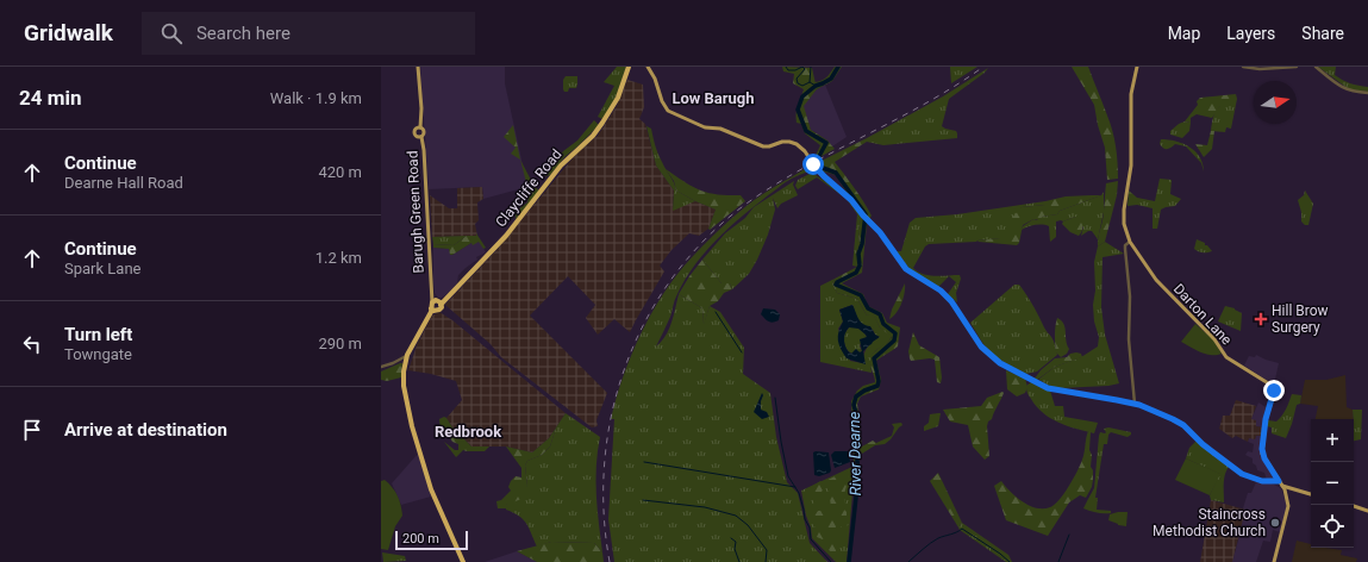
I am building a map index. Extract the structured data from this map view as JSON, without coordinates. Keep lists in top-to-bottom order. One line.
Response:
{"streets":{"highway":["Claycliffe Road","Barugh Green Road"],"main road":["Darton Lane"]},"crossings":[["Claycliffe Road","Barugh Green Road"]],"districts":["Low Barugh","Redbrook"],"water":["River Dearne"],"places":{"health":["Hill Brow Surgery"],"other":["Staincross Methodist Church"]},"scale_bar":"200 m","north":"right","page":{"header":"Gridwalk","search":"Search here","nav":["Map","Layers","Share"],"heading":["24 min","Walk · 1.9 km"],"list":[["Continue","Dearne Hall Road","420 m"],["Continue","Spark Lane","1.2 km"],["Turn left","Towngate","290 m"],"Arrive at destination"],"map_buttons":["+","−"],"scale":"200 m"}}
